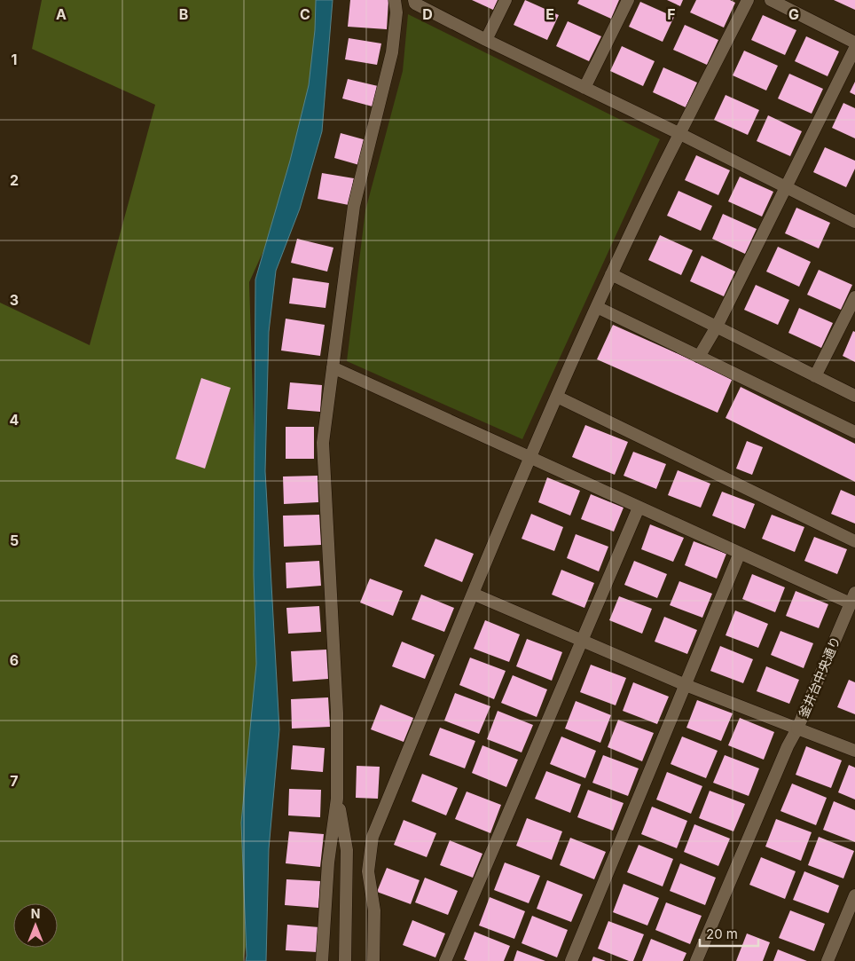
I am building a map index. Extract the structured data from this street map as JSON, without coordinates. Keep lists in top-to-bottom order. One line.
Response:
{"streets":{"street":["釜井台中央通り"]},"scale_bar":"20 m","north":"top","grid":{"columns":["A","B","C","D","E","F","G"],"rows":["1","2","3","4","5","6","7"]}}
